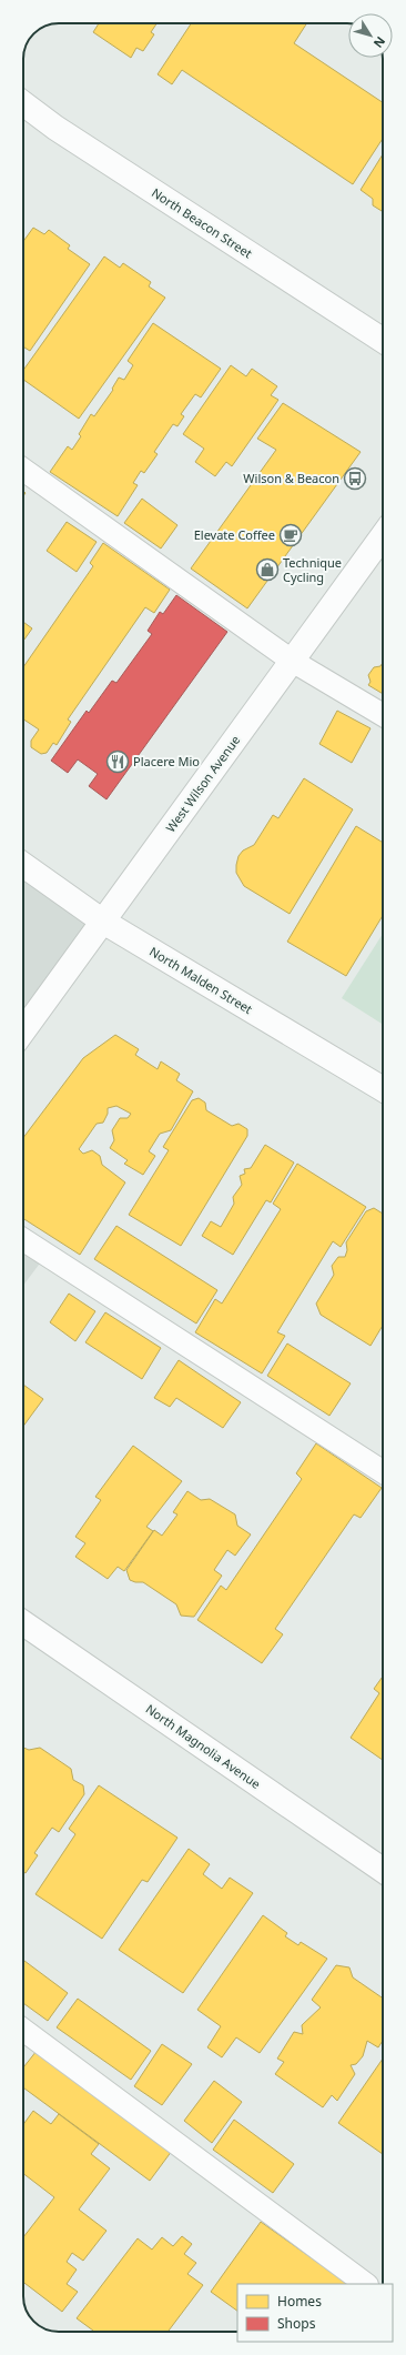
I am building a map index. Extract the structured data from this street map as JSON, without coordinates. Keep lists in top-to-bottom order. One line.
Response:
{"streets":{"street":["North Beacon Street","West Wilson Avenue","North Malden Street","North Magnolia Avenue"]},"crossings":[["West Wilson Avenue","North Malden Street"]],"places":{"bus stop":["Wilson & Beacon"],"cafe":["Elevate Coffee"],"shop":["Technique Cycling"],"restaurant":["Placere Mio"]},"legend":["Homes","Shops"],"north":"bottom right"}
